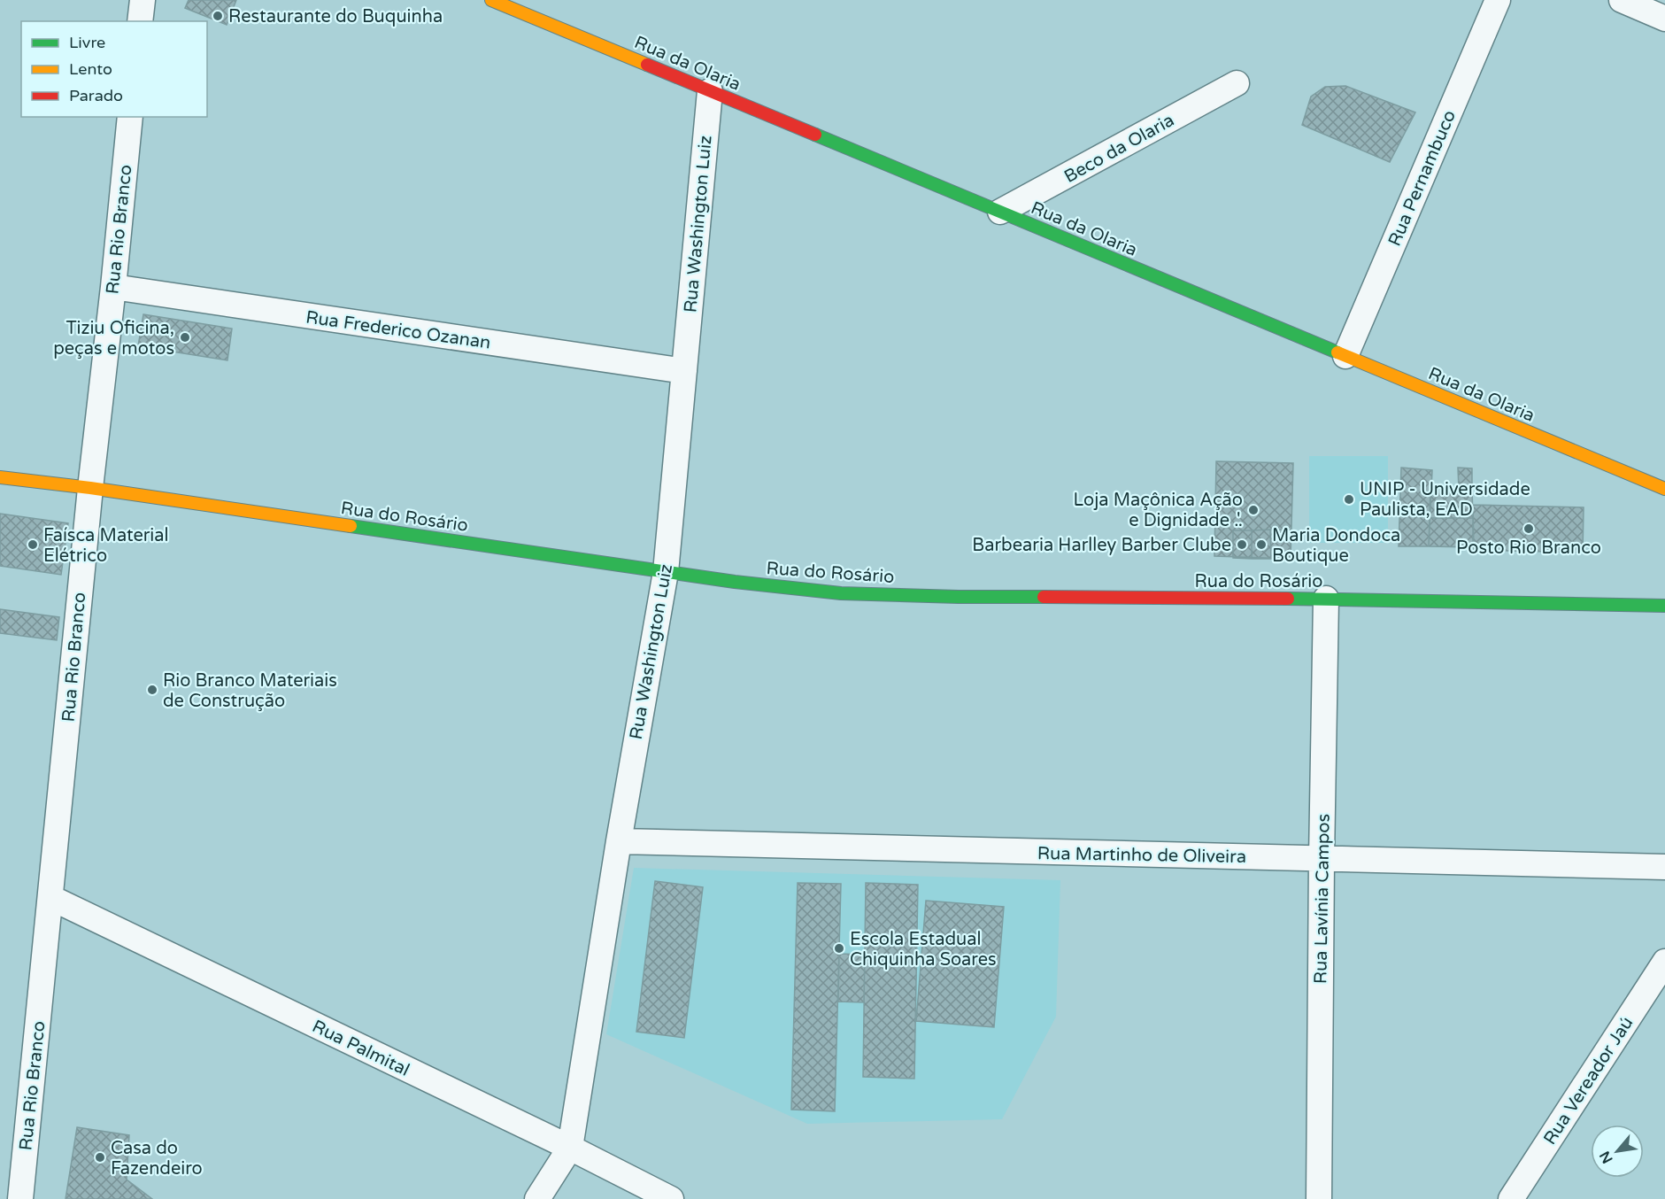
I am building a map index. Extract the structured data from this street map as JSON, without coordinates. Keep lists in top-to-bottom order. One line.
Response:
{"streets":{"main road":["Rua da Olaria","Rua do Rosário"],"street":["Beco da Olaria","Rua Pernambuco","Rua Washington Luiz","Rua Rio Branco","Rua Frederico Ozanan","Rua Martinho de Oliveira","Rua Lavínia Campos","Rua Palmital","Rua Vereador Jaú"]},"crossings":[["Rua da Olaria","Beco da Olaria"],["Rua da Olaria","Rua Pernambuco"],["Rua da Olaria","Rua Washington Luiz"],["Rua Washington Luiz","Rua Frederico Ozanan"],["Rua Washington Luiz","Rua do Rosário"],["Rua Washington Luiz","Rua Martinho de Oliveira"],["Rua Washington Luiz","Rua Palmital"],["Rua Rio Branco","Rua Frederico Ozanan"],["Rua Rio Branco","Rua do Rosário"],["Rua Rio Branco","Rua Palmital"],["Rua do Rosário","Rua Lavínia Campos"],["Rua Martinho de Oliveira","Rua Lavínia Campos"]],"places":["Restaurante do Buquinha","Tiziu Oficina, peças e motos","UNIP - Universidade Paulista, EAD","Loja Maçônica Ação e Dignidade .'.","Posto Rio Branco","Faísca Material Elétrico","Barbearia Harlley Barber Clube","Maria Dondoca Boutique","Rio Branco Materiais de Construção","Escola Estadual Chiquinha Soares","Casa do Fazendeiro"],"legend":["Livre","Lento","Parado"],"north":"bottom left"}
